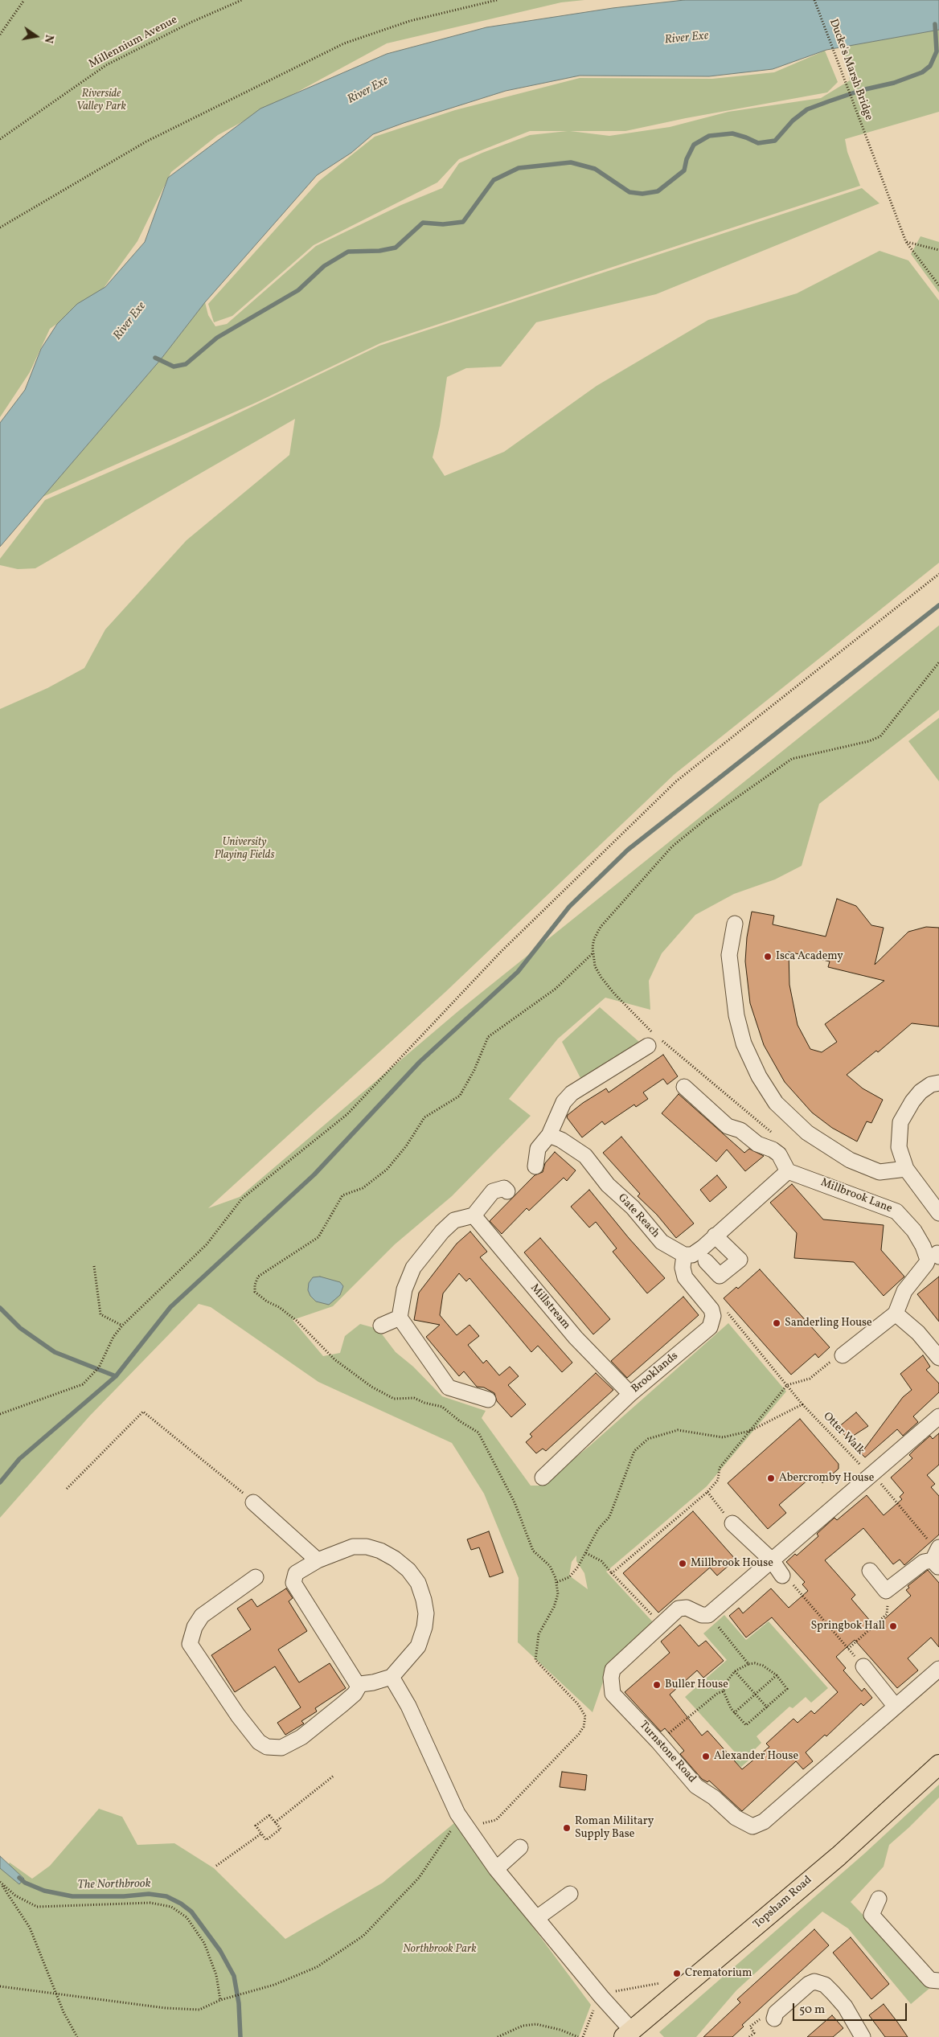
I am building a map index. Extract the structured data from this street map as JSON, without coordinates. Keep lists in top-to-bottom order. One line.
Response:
{"streets":{"main road":["Topsham Road"],"street":["Millbrook Lane","Gate Reach","Millstream","Brooklands","Turnstone Road"],"path":["Millennium Avenue","Ducke's Marsh Bridge","Otter Walk"]},"crossings":[["Gate Reach","Brooklands"],["Millstream","Brooklands"]],"water":["River Exe","The Northbrook"],"parks":["Riverside Valley Park","University Playing Fields","Northbrook Park"],"places":["Isca Academy","Sanderling House","Abercromby House","Millbrook House","Springbok Hall","Buller House","Alexander House","Roman Military Supply Base","Crematorium"],"scale_bar":"50 m","north":"right"}
